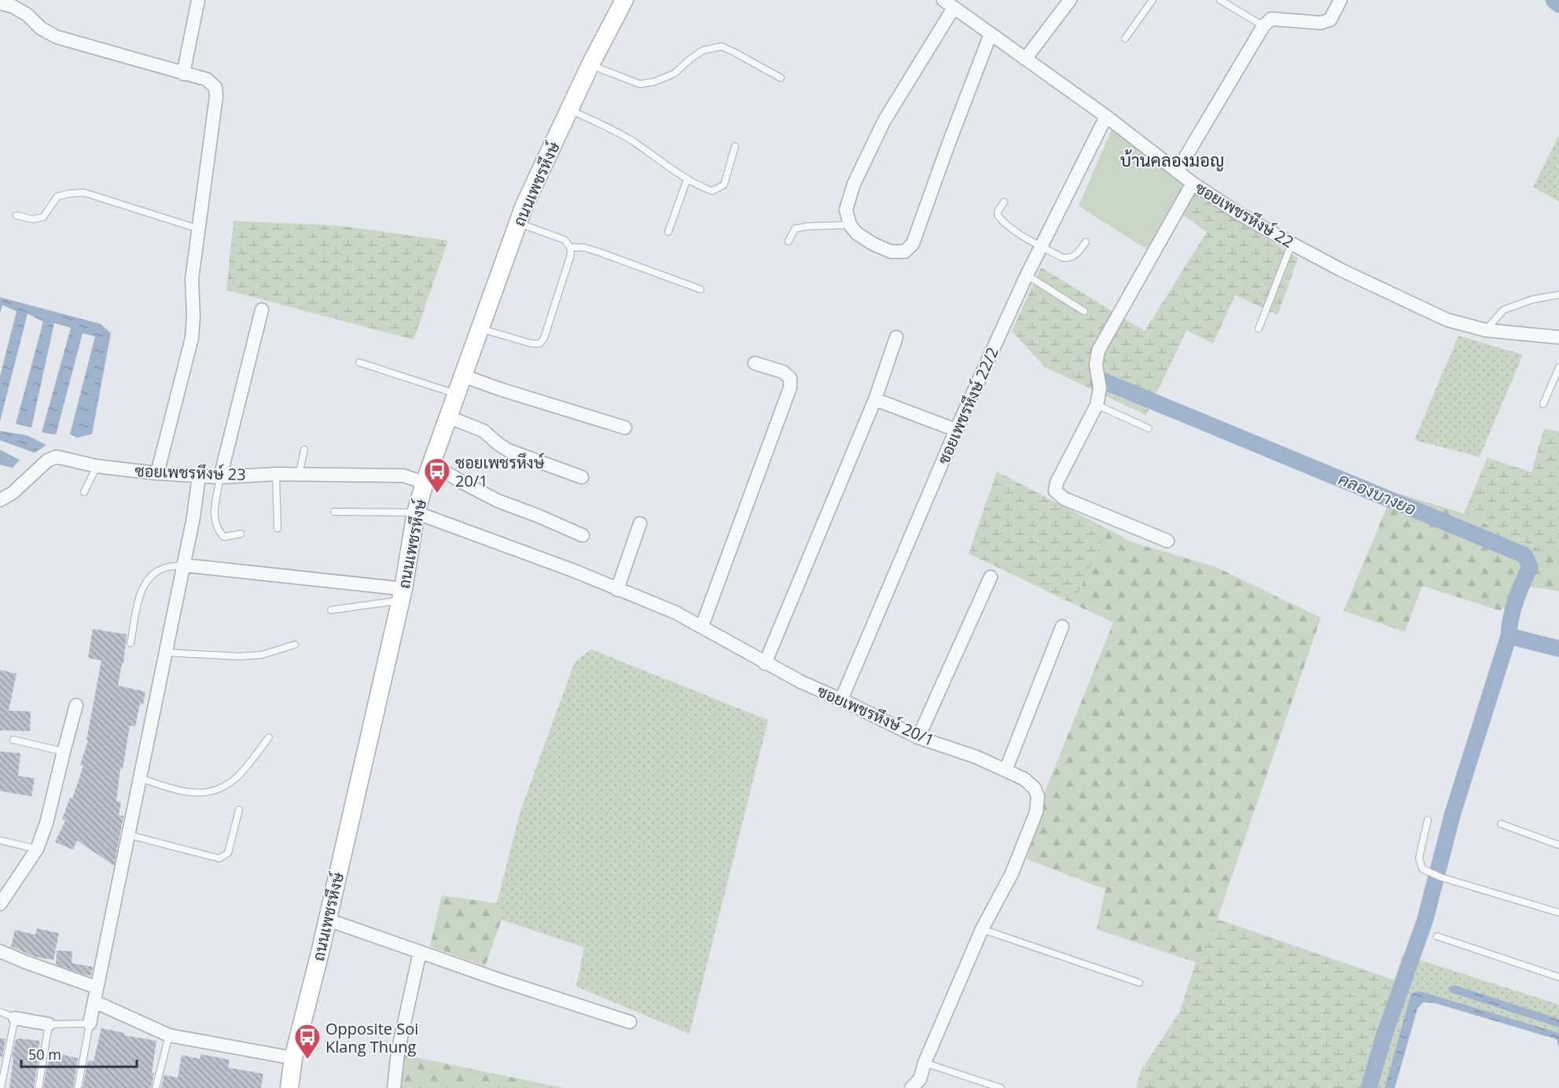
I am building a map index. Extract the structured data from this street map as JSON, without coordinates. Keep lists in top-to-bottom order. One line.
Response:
{"streets":{"main road":["ถนนเพชรหึงษ์"],"street":["ซอยเพชรหึงษ์ 22","ซอยเพชรหึงษ์ 22/2","ซอยเพชรหึงษ์ 23","ซอยเพชรหึงษ์ 20/1"]},"crossings":[["ถนนเพชรหึงษ์","ซอยเพชรหึงษ์ 23"],["ถนนเพชรหึงษ์","ซอยเพชรหึงษ์ 20/1"],["ซอยเพชรหึงษ์ 22","ซอยเพชรหึงษ์ 22/2"],["ซอยเพชรหึงษ์ 22/2","ซอยเพชรหึงษ์ 20/1"]],"districts":["บ้านคลองมอญ"],"water":["คลองบางยอ"],"places":{"bus stop":["ซอยเพชรหึงษ์ 20/1","Opposite Soi Klang Thung"]},"scale_bar":"50 m"}
